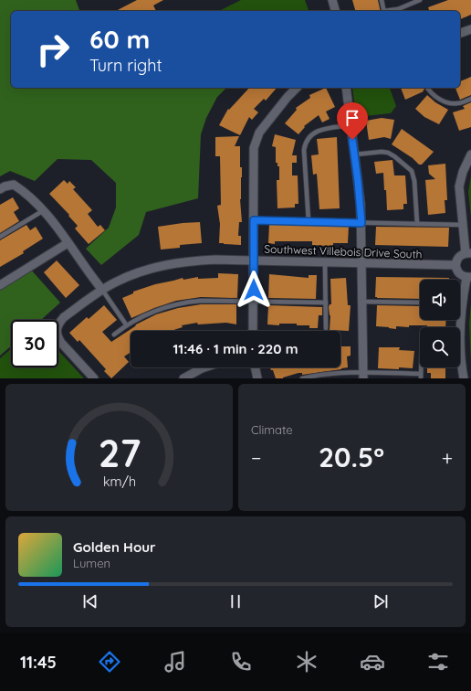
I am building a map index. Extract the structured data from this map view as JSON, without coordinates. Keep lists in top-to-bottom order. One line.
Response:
{"streets":{"street":["Southwest Villebois Drive South"]},"page":{"turn":["60 m","Turn right"],"limit":"30","trip":"11:46 · 1 min · 220 m","tile":"Climate","heat":["−","20.5°","+"],"song":["Golden Hour","Lumen"],"tabs":"11:45","gauge":["27","km/h"]}}
